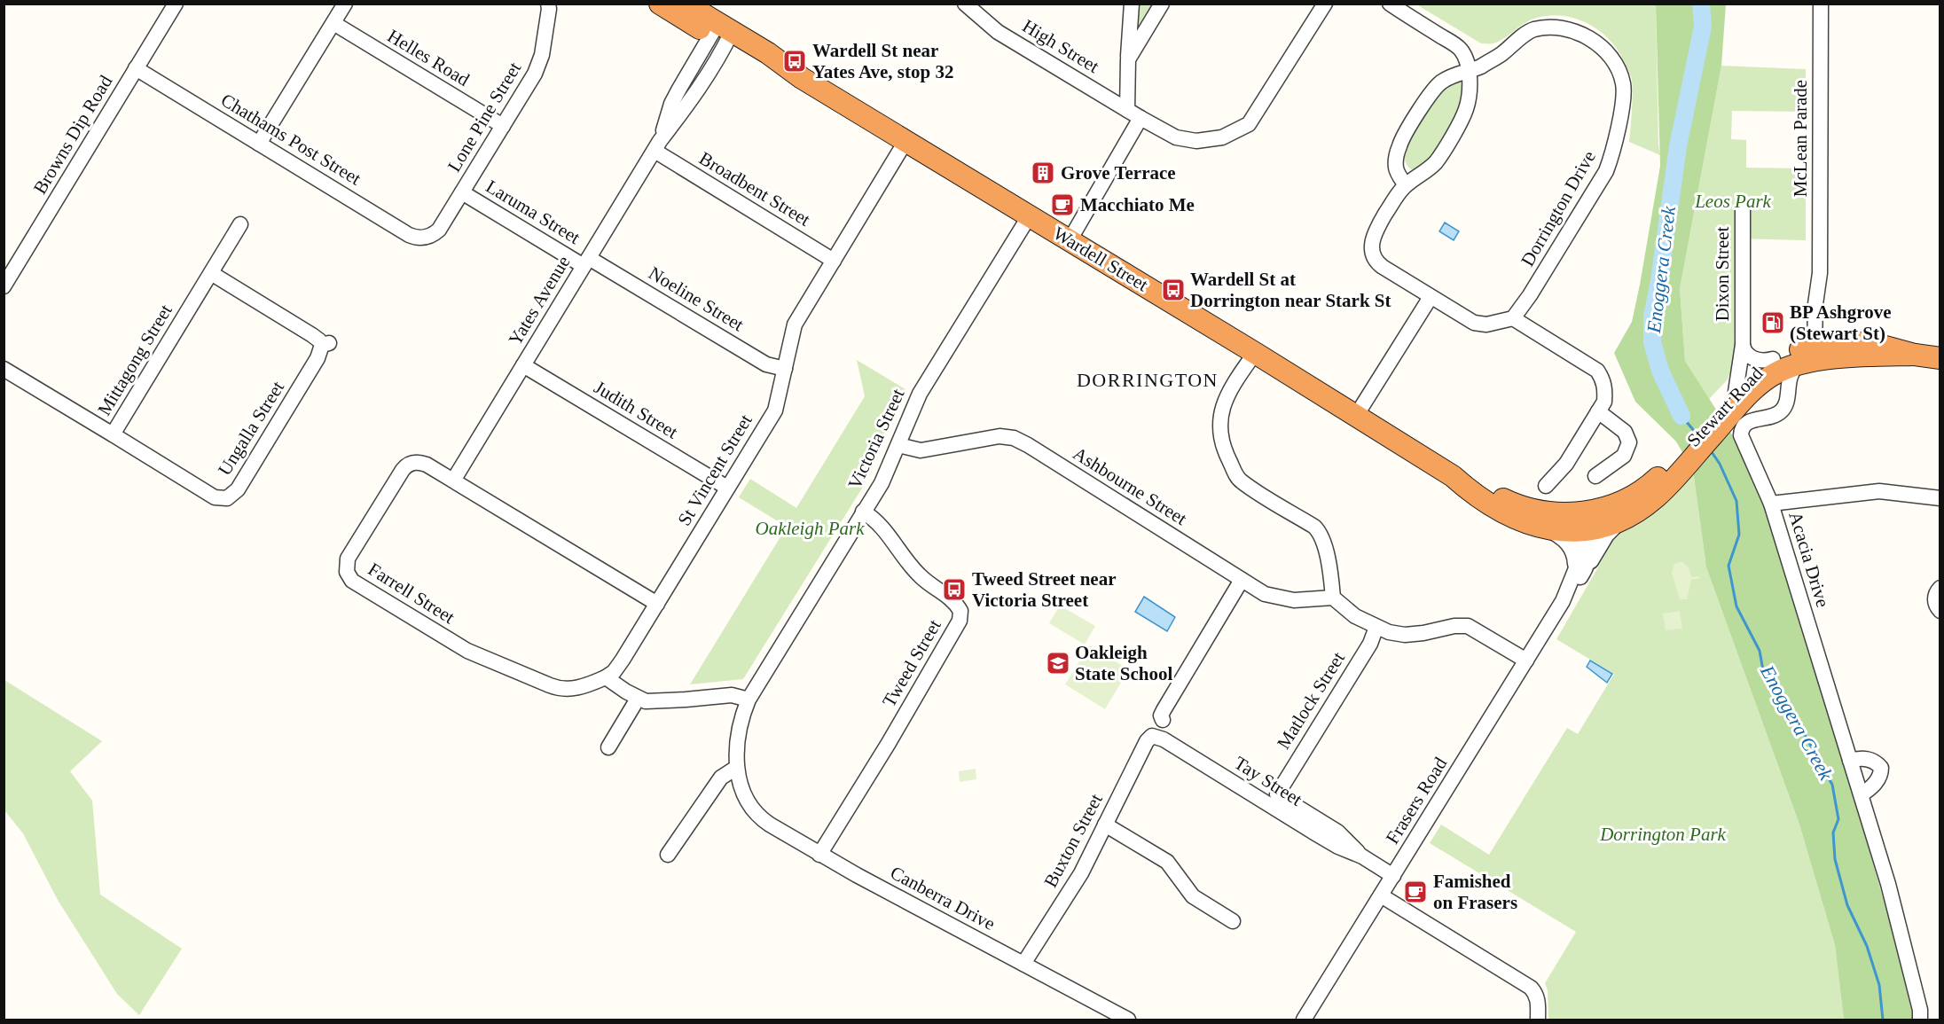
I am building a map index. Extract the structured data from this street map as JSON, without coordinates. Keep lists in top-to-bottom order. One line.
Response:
{"streets":{"highway":["Wardell Street","Stewart Road"],"street":["High Street","Helles Road","Lone Pine Street","Browns Dip Road","McLean Parade","Chathams Post Street","Broadbent Street","Dorrington Drive","Laruma Street","Dixon Street","Noeline Street","Yates Avenue","Mittagong Street","Judith Street","Ungalla Street","Victoria Street","St Vincent Street","Ashbourne Street","Acacia Drive","Farrell Street","Tweed Street","Matlock Street","Tay Street","Frasers Road","Buxton Street","Canberra Drive"]},"crossings":[["Helles Road","Lone Pine Street"],["Lone Pine Street","Chathams Post Street"],["Lone Pine Street","Laruma Street"],["Browns Dip Road","Chathams Post Street"],["McLean Parade","Stewart Road"],["Broadbent Street","Yates Avenue"],["Broadbent Street","St Vincent Street"],["Laruma Street","Noeline Street"],["Laruma Street","Yates Avenue"],["Wardell Street","Yates Avenue"],["Wardell Street","Stewart Road"],["Wardell Street","Victoria Street"],["Wardell Street","St Vincent Street"],["Wardell Street","Frasers Road"],["Dixon Street","Stewart Road"],["Noeline Street","Yates Avenue"],["Noeline Street","St Vincent Street"],["Yates Avenue","Judith Street"],["Yates Avenue","Farrell Street"],["Mittagong Street","Ungalla Street"],["Stewart Road","Frasers Road"],["Judith Street","St Vincent Street"],["Victoria Street","Ashbourne Street"],["Victoria Street","Tweed Street"],["Victoria Street","Canberra Drive"],["St Vincent Street","Farrell Street"],["Tweed Street","Canberra Drive"],["Matlock Street","Tay Street"],["Tay Street","Frasers Road"],["Tay Street","Buxton Street"],["Buxton Street","Canberra Drive"]],"districts":["DORRINGTON"],"water":["Enoggera Creek"],"parks":["Leos Park","Oakleigh Park","Dorrington Park"],"places":{"bus stop":["Wardell St near Yates Ave, stop 32","Wardell St at Dorrington near Stark St","Tweed Street near Victoria Street"],"building":["Grove Terrace"],"cafe":["Macchiato Me","Famished on Frasers"],"fuel station":["BP Ashgrove (Stewart St)"],"school or university":["Oakleigh State School"]}}
